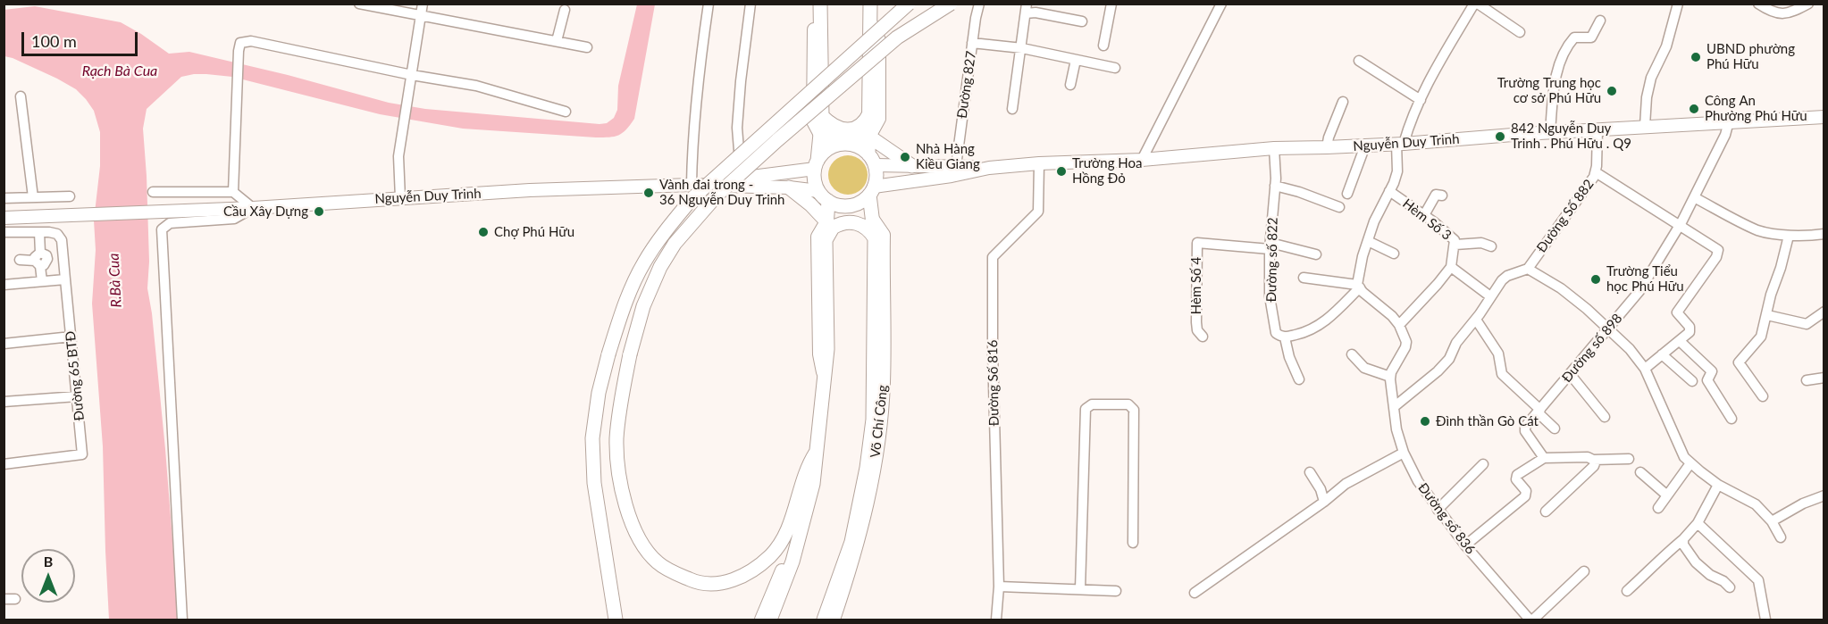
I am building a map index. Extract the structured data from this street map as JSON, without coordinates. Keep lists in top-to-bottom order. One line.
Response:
{"streets":{"highway":["Võ Chí Công"],"main road":["Nguyễn Duy Trinh"],"street":["Đường 827","Đường Số 882","Hèm Số 3","Đường số 822","Hèm Số 4","Đường số 898","Đường 65 BTĐ","Đường Số 816","Đường số 836"]},"crossings":[["Đường 827","Nguyễn Duy Trinh"],["Nguyễn Duy Trinh","Đường Số 882"],["Nguyễn Duy Trinh","Đường số 822"],["Nguyễn Duy Trinh","Đường số 898"],["Nguyễn Duy Trinh","Đường Số 816"],["Nguyễn Duy Trinh","Võ Chí Công"],["Đường số 822","Hèm Số 4"]],"water":["Rạch Bà Cua","R.Bà Cua"],"places":["UBND phường Phú Hữu","Trường Trung học cơ sở Phú Hữu","Công An Phường Phú Hữu","842 Nguyễn Duy Trinh . Phú Hữu . Q9","Nhà Hàng Kiều Giang","Trường Hoa Hồng Đỏ","Vành đai trong - 36 Nguyễn Duy Trinh","Cầu Xây Dựng","Chợ Phú Hữu","Trường Tiểu học Phú Hữu","Đình thần Gò Cát"],"scale_bar":"100 m","north":"top"}
